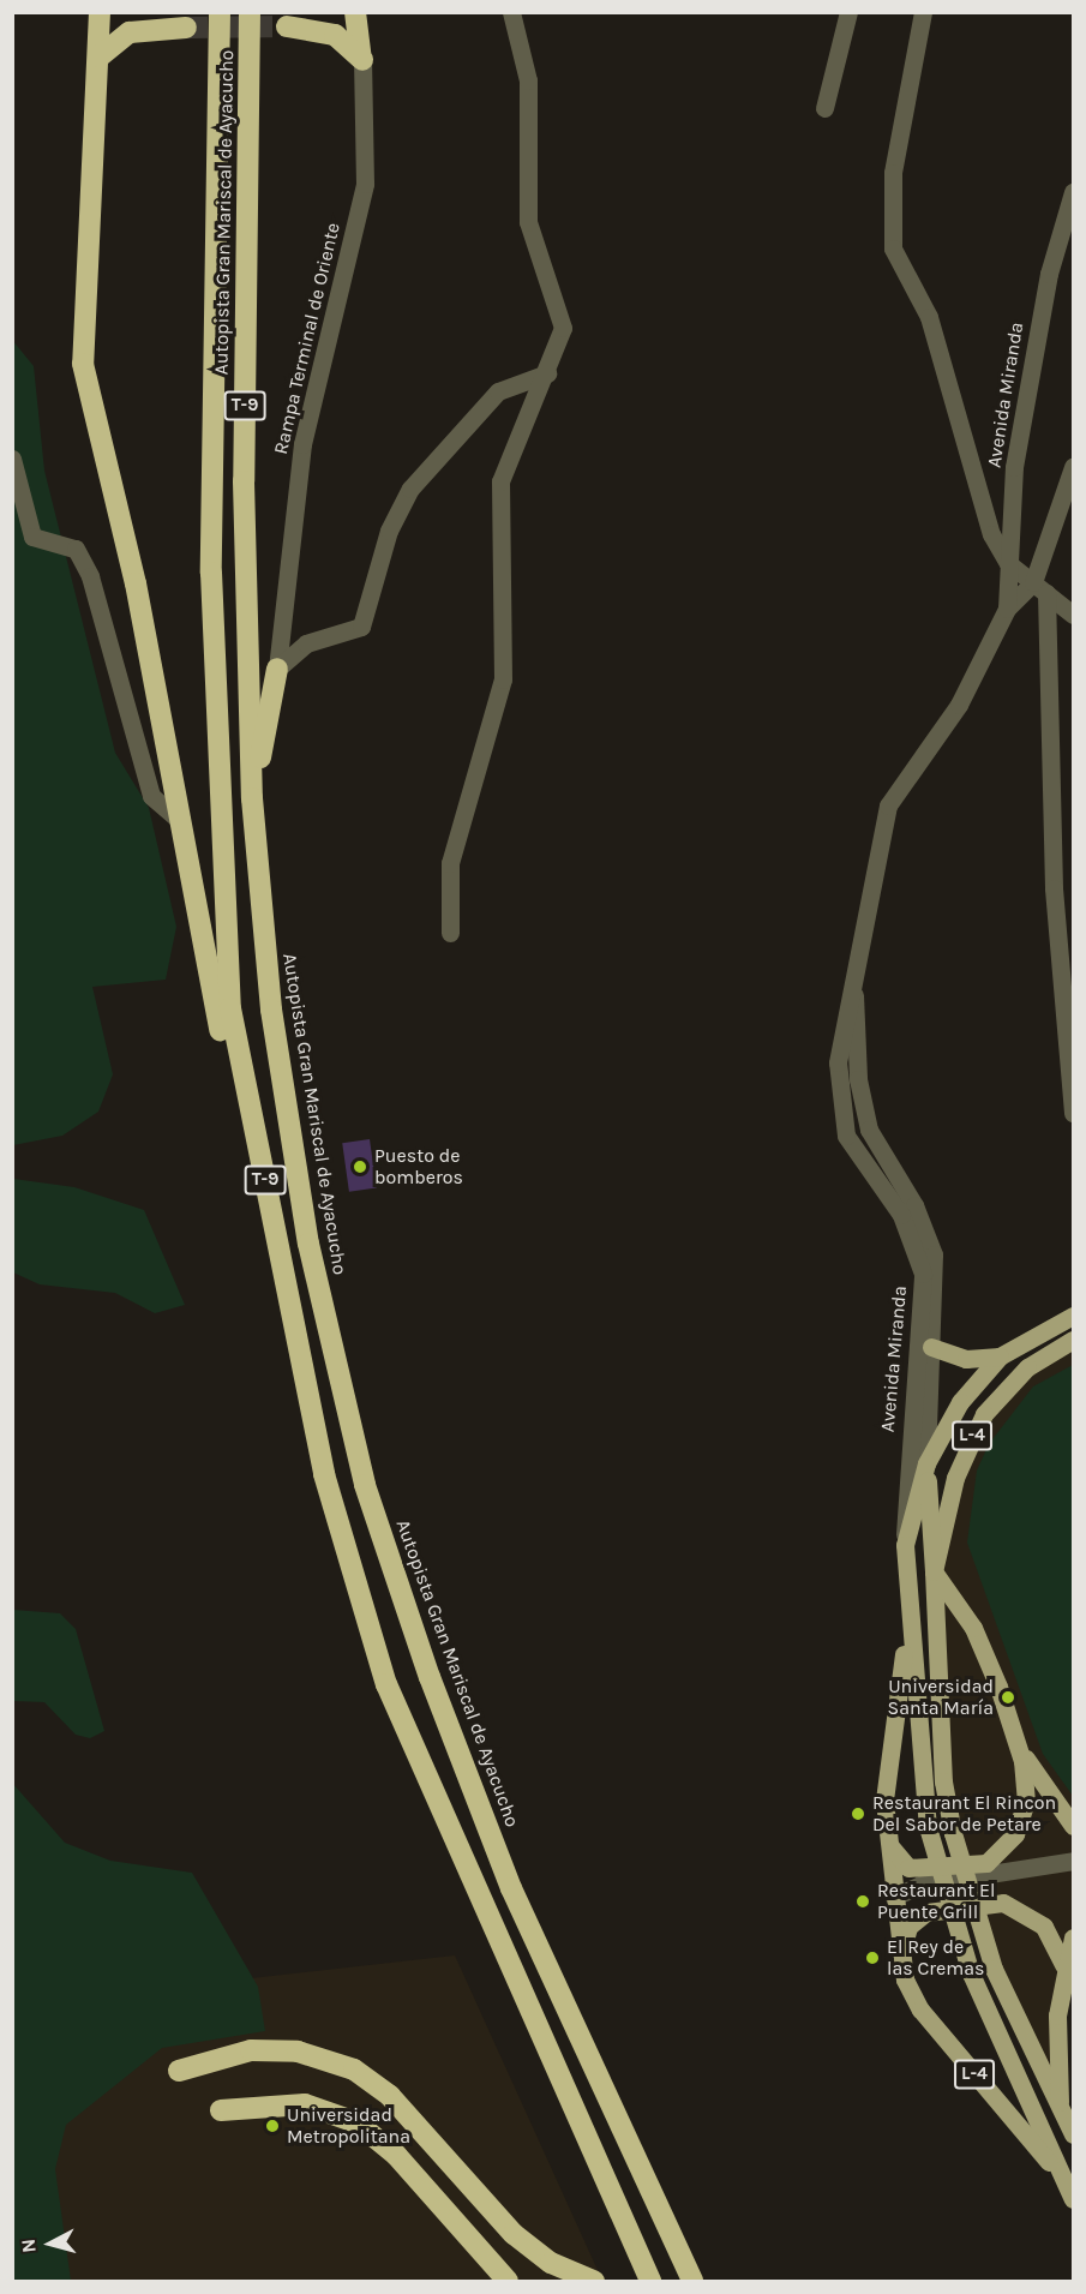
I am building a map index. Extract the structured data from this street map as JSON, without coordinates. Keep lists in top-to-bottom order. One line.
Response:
{"streets":{"highway":["Autopista Gran Mariscal de Ayacucho","T-9"],"main road":["L-4"],"street":["Rampa Terminal de Oriente","Avenida Miranda"]},"crossings":[["Avenida Miranda","L-4"]],"places":["Puesto de bomberos","Universidad Santa María","Restaurant El Rincon Del Sabor de Petare","Restaurant El Puente Grill","El Rey de las Cremas","Universidad Metropolitana"],"north":"left"}
